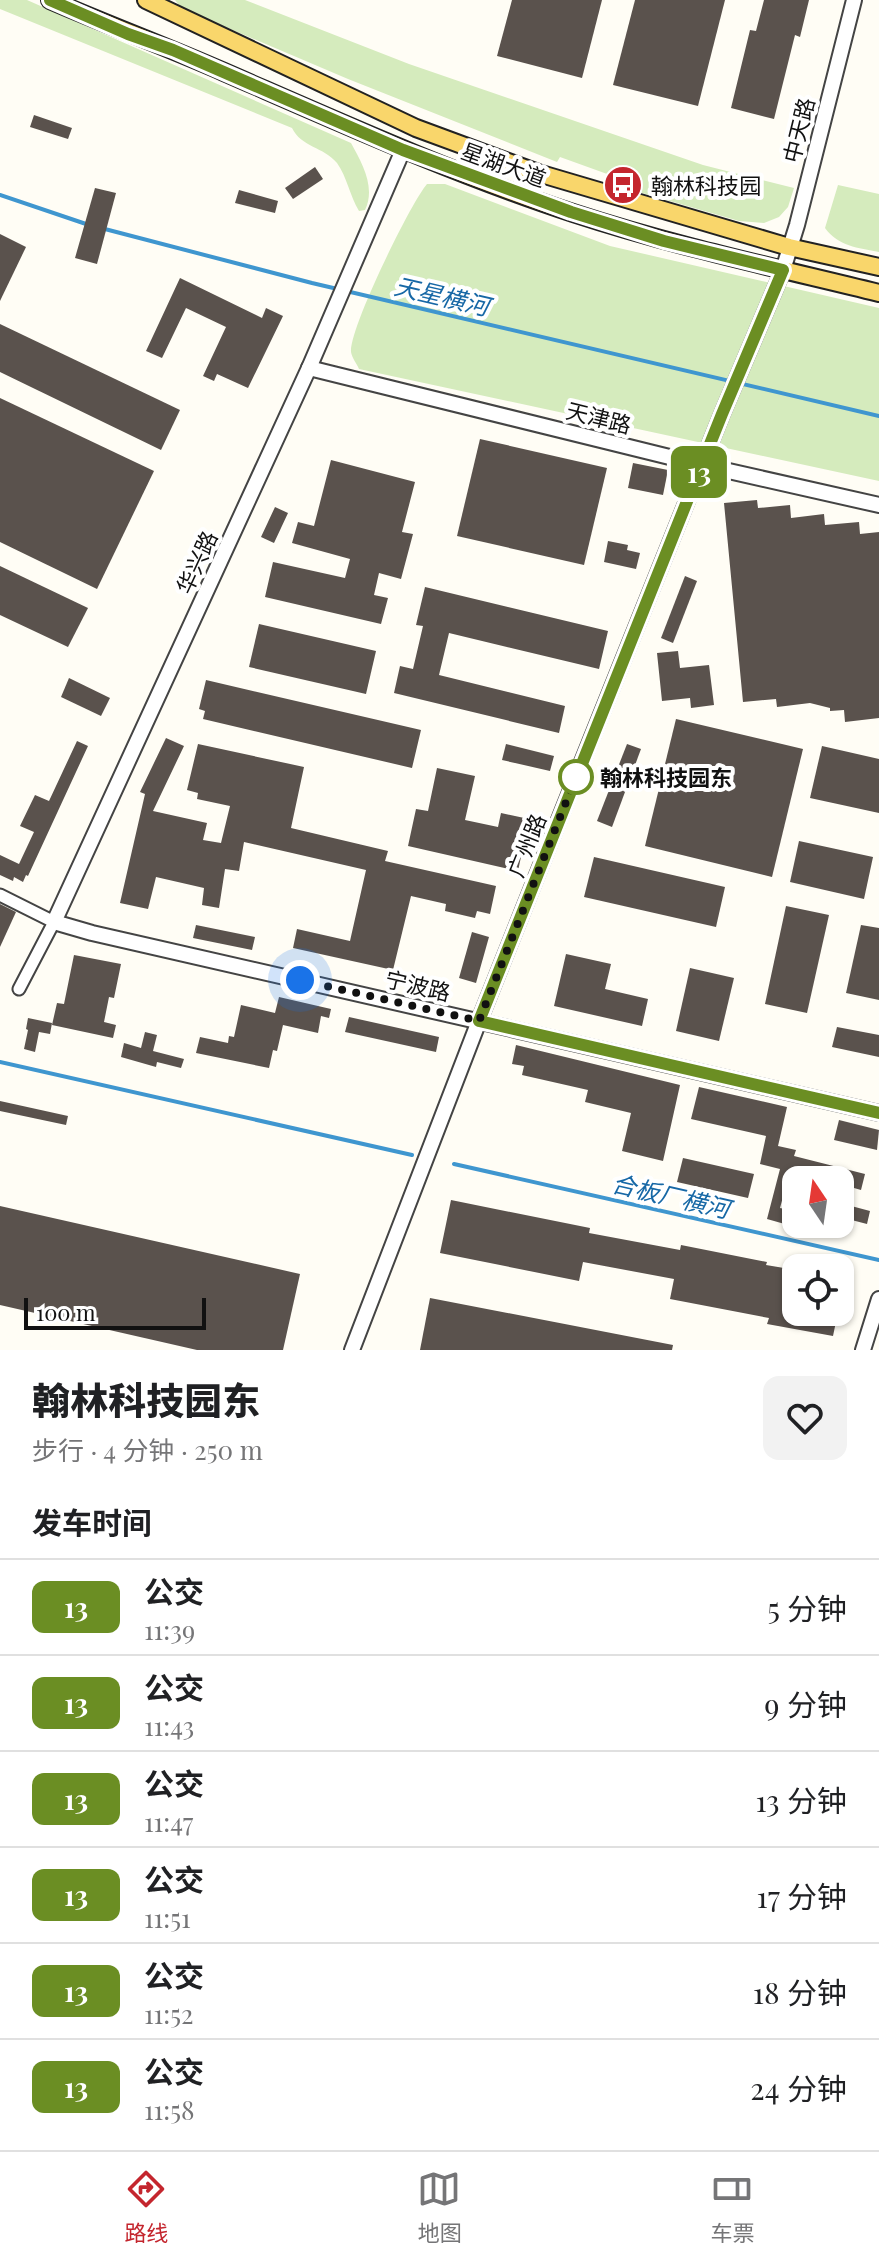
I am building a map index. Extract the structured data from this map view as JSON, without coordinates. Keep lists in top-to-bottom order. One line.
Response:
{"streets":{"main road":["星湖大道"],"street":["中天路","天津路","华兴路","广州路","宁波路"]},"crossings":[["中天路","星湖大道"],["中天路","广州路"],["星湖大道","华兴路"],["星湖大道","广州路"],["天津路","华兴路"],["天津路","广州路"],["华兴路","宁波路"],["广州路","宁波路"]],"water":["天星横河","合板厂横河"],"places":{"bus stop":["翰林科技园"],"other":["翰林科技园东"]},"lines":["bus line 13"],"scale_bar":"100 m","north":"top","page":{"on_map":"13","scale":"100 m","heading":[["翰林科技园东","步行 · 4 分钟 · 250 m"],"发车时间"],"list":[{"mark":"13","name":"公交","note":"11:39","value":"5 分钟"},{"mark":"13","name":"公交","note":"11:43","value":"9 分钟"},{"mark":"13","name":"公交","note":"11:47","value":"13 分钟"},{"mark":"13","name":"公交","note":"11:51","value":"17 分钟"},{"mark":"13","name":"公交","note":"11:52","value":"18 分钟"},{"mark":"13","name":"公交","note":"11:58","value":"24 分钟"}],"tabs":["路线","地图","车票"]}}
